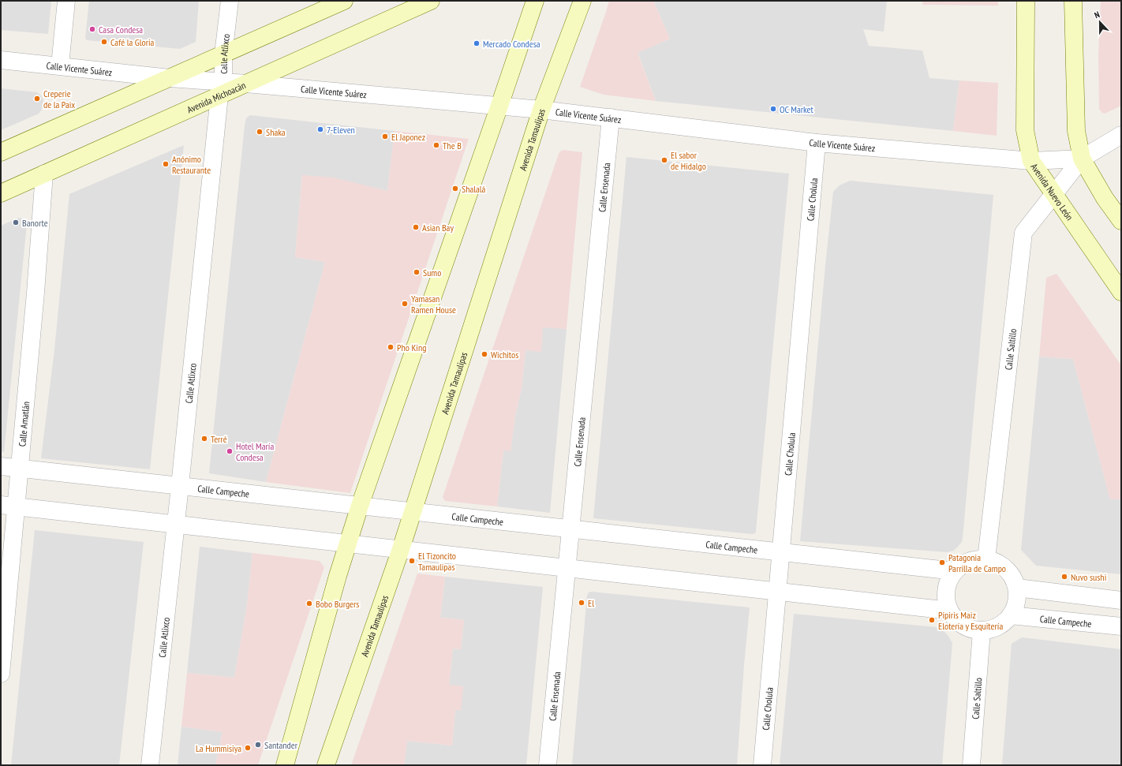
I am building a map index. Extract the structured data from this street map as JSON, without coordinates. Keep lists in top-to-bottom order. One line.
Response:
{"streets":{"street":["Calle Atlixco","Calle Vicente Suárez","Avenida Michoacán","Avenida Tamaulipas","Calle Ensenada","Avenida Nuevo León","Calle Cholula","Calle Saltillo","Calle Amatlán","Calle Campeche"]},"crossings":[["Calle Atlixco","Calle Vicente Suárez"],["Calle Atlixco","Avenida Michoacán"],["Calle Atlixco","Calle Campeche"],["Calle Vicente Suárez","Avenida Michoacán"],["Calle Vicente Suárez","Avenida Tamaulipas"],["Calle Vicente Suárez","Calle Ensenada"],["Calle Vicente Suárez","Avenida Nuevo León"],["Calle Vicente Suárez","Calle Cholula"],["Calle Vicente Suárez","Calle Saltillo"],["Avenida Michoacán","Calle Amatlán"],["Avenida Tamaulipas","Calle Campeche"],["Calle Ensenada","Calle Campeche"],["Avenida Nuevo León","Calle Saltillo"],["Calle Cholula","Calle Campeche"],["Calle Saltillo","Calle Campeche"],["Calle Amatlán","Calle Campeche"]],"places":["Casa Condesa","Café la Gloria","Mercado Condesa","Creperie de la Paix","OC Market","7-Eleven","Shaka","El Japonez","The B","El sabor de Hidalgo","Anónimo Restaurante","Shalalá","Banorte","Asian Bay","Sumo","Yamasan Ramen House","Pho King","Wichitos","Terré","Hotel María Condesa","El Tizoncito Tamaulipas","Patagonia Parrilla de Campo","Nuvo sushi","El","Bobo Burgers","Pipiris Maiz Elotería y Esquitería","Santander","La Hummisiya"],"north":"top"}
